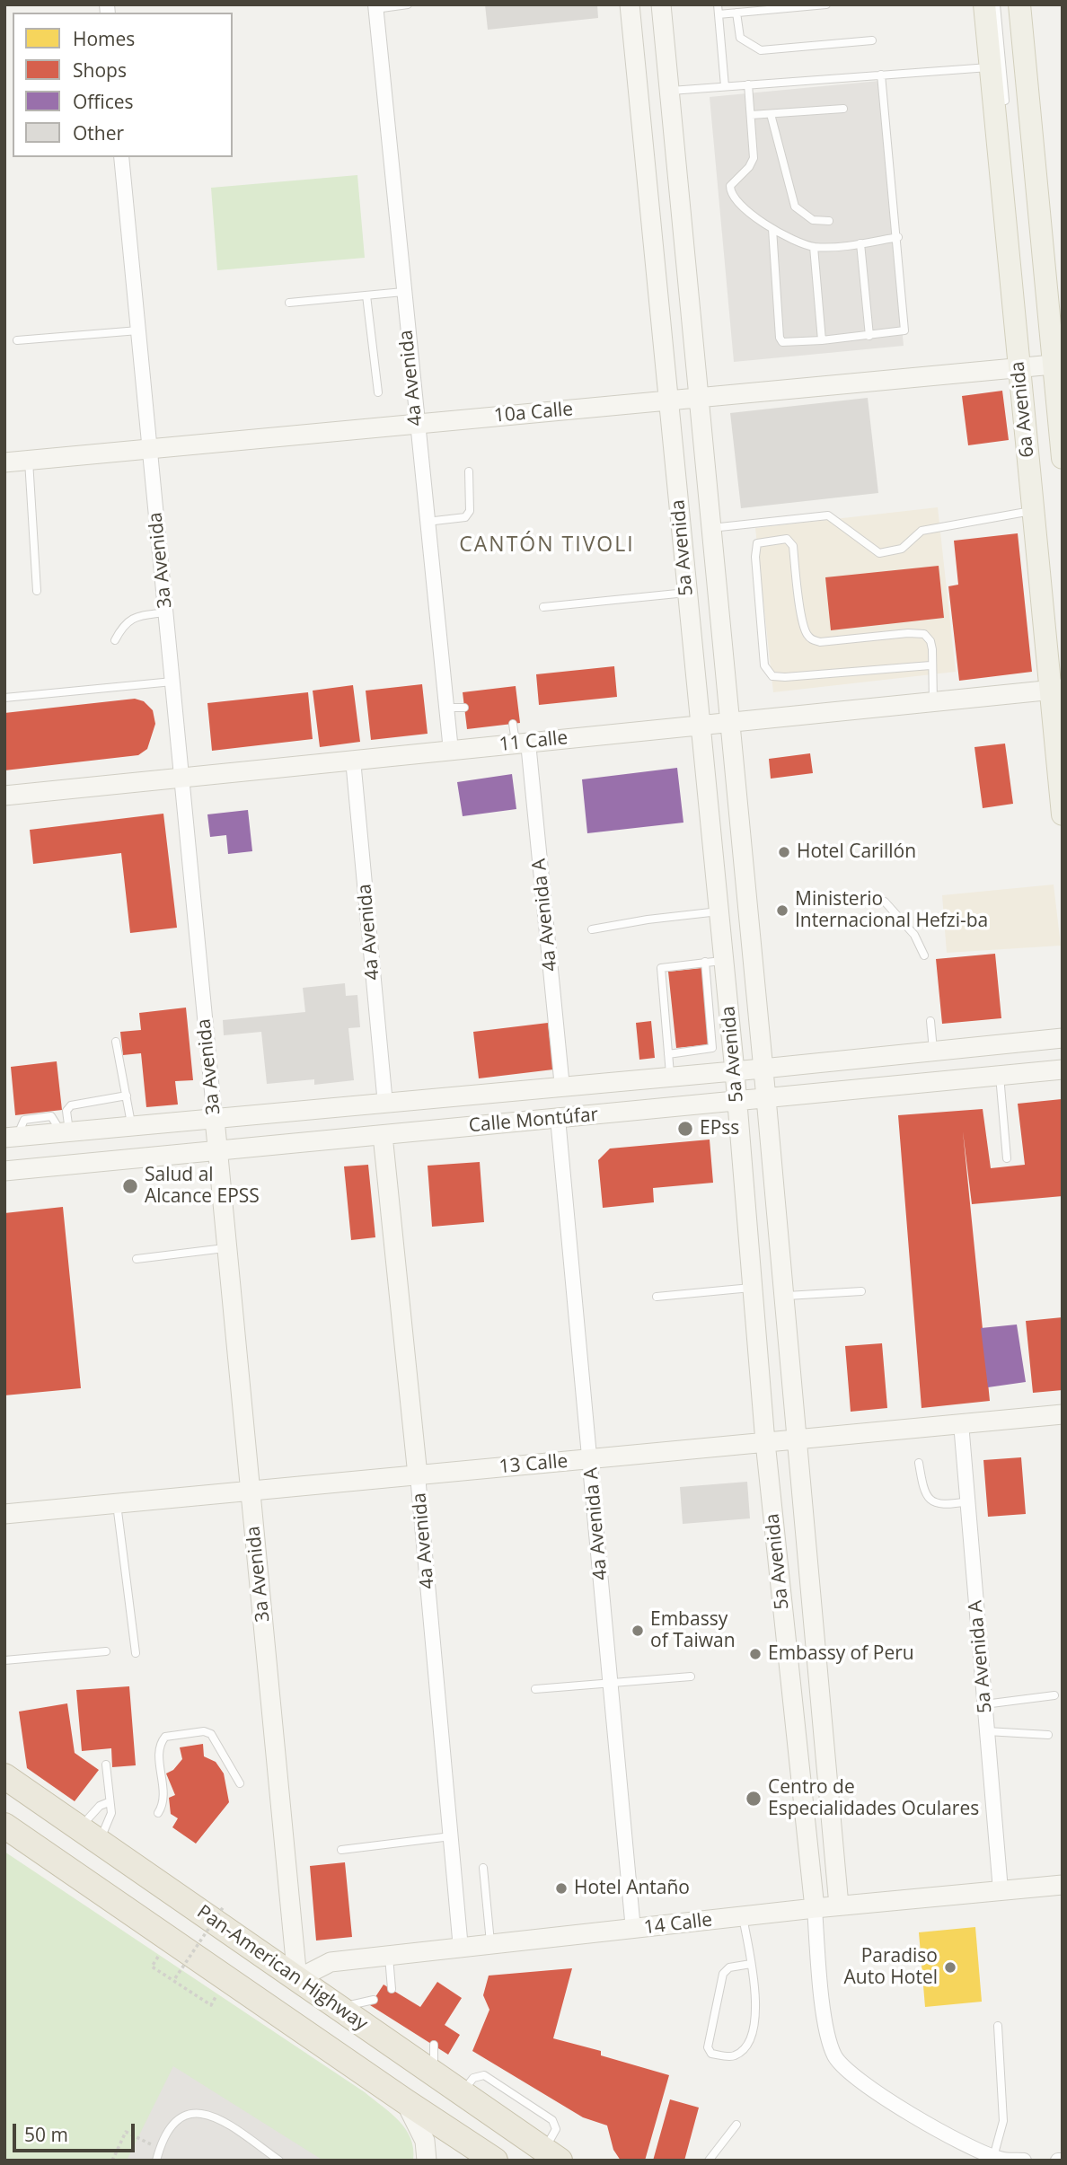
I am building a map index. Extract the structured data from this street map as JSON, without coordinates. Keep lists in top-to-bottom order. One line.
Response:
{"streets":{"highway":["Pan-American Highway"],"main road":["6a Avenida"],"street":["4a Avenida","10a Calle","5a Avenida","3a Avenida","11 Calle","4a Avenida A","Calle Montúfar","13 Calle","5a Avenida A","14 Calle"]},"crossings":[["4a Avenida","10a Calle"],["4a Avenida","11 Calle"],["4a Avenida","Calle Montúfar"],["4a Avenida","13 Calle"],["4a Avenida","14 Calle"],["6a Avenida","10a Calle"],["6a Avenida","11 Calle"],["10a Calle","5a Avenida"],["10a Calle","3a Avenida"],["5a Avenida","11 Calle"],["5a Avenida","Calle Montúfar"],["5a Avenida","13 Calle"],["5a Avenida","14 Calle"],["3a Avenida","11 Calle"],["3a Avenida","Calle Montúfar"],["3a Avenida","13 Calle"],["3a Avenida","14 Calle"],["3a Avenida","Pan-American Highway"],["11 Calle","4a Avenida A"],["4a Avenida A","Calle Montúfar"],["4a Avenida A","13 Calle"],["4a Avenida A","14 Calle"],["13 Calle","5a Avenida A"],["5a Avenida A","14 Calle"],["14 Calle","Pan-American Highway"]],"districts":["CANTÓN TIVOLI"],"places":["Hotel Carillón","Ministerio Internacional Hefzi-ba","EPss","Salud al Alcance EPSS","Embassy of Taiwan","Embassy of Peru","Centro de Especialidades Oculares","Hotel Antaño","Paradiso Auto Hotel"],"legend":["Homes","Shops","Offices","Other"],"scale_bar":"50 m"}
